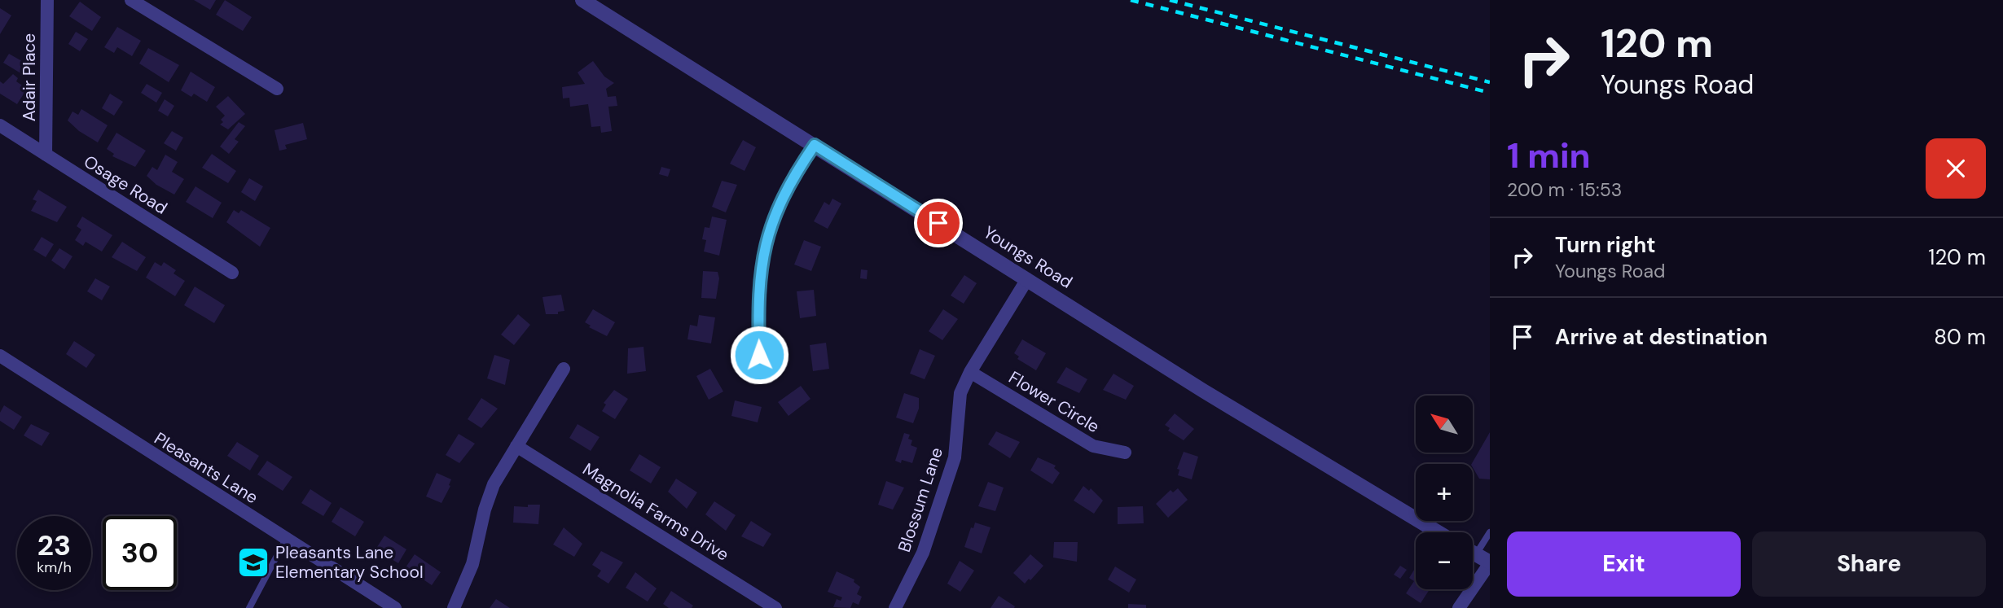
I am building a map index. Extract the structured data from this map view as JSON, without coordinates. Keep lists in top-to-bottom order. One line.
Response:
{"streets":{"street":["Adair Place","Osage Road","Youngs Road","Flower Circle","Pleasants Lane","Blossum Lane","Magnolia Farms Drive"]},"crossings":[["Adair Place","Osage Road"],["Youngs Road","Blossum Lane"],["Flower Circle","Blossum Lane"]],"places":{"school or university":["Pleasants Lane Elementary School"]},"north":"top left","page":{"turn":["120 m","Youngs Road"],"heading":["1 min","200 m · 15:53"],"list":[{"name":"Turn right","note":"Youngs Road","value":"120 m"},{"name":"Arrive at destination","value":"80 m"}],"map_buttons":["+","−"],"speed":"23 km/h","limit":"30","buttons":["Exit","Share"]}}
